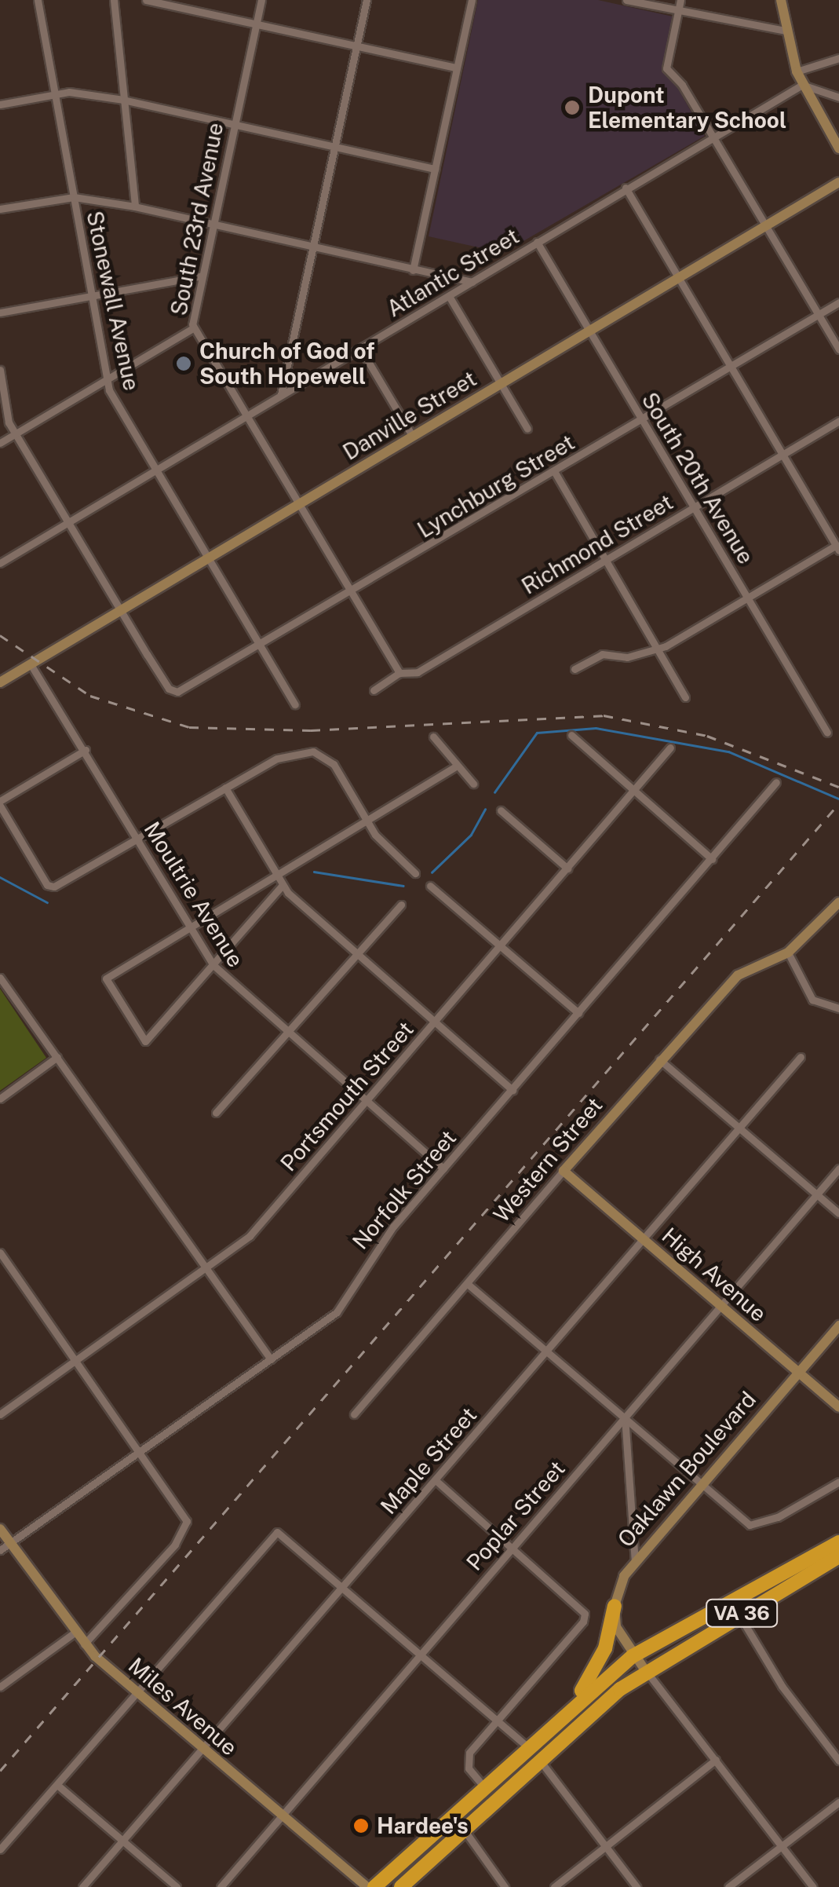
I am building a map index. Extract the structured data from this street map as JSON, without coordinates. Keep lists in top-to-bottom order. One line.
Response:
{"streets":{"highway":["VA 36"],"street":["South 23rd Avenue","Atlantic Street","Stonewall Avenue","Danville Street","South 20th Avenue","Lynchburg Street","Richmond Street","Moultrie Avenue","Portsmouth Street","Western Street","Norfolk Street","High Avenue","Maple Street","Oaklawn Boulevard","Poplar Street","Miles Avenue"]},"crossings":[["South 23rd Avenue","Atlantic Street"],["South 23rd Avenue","Danville Street"],["South 23rd Avenue","Lynchburg Street"],["South 23rd Avenue","Richmond Street"],["Atlantic Street","Stonewall Avenue"],["Atlantic Street","South 20th Avenue"],["Stonewall Avenue","Danville Street"],["Stonewall Avenue","Lynchburg Street"],["Danville Street","South 20th Avenue"],["Danville Street","Lynchburg Street"],["Danville Street","Moultrie Avenue"],["South 20th Avenue","Lynchburg Street"],["South 20th Avenue","Richmond Street"],["Moultrie Avenue","Portsmouth Street"],["Moultrie Avenue","Norfolk Street"],["Western Street","High Avenue"],["Norfolk Street","Miles Avenue"],["High Avenue","Maple Street"],["High Avenue","Oaklawn Boulevard"],["High Avenue","Poplar Street"],["Maple Street","Miles Avenue"],["Poplar Street","Miles Avenue"]],"places":["Dupont Elementary School","Church of God of South Hopewell","Hardee's"]}
